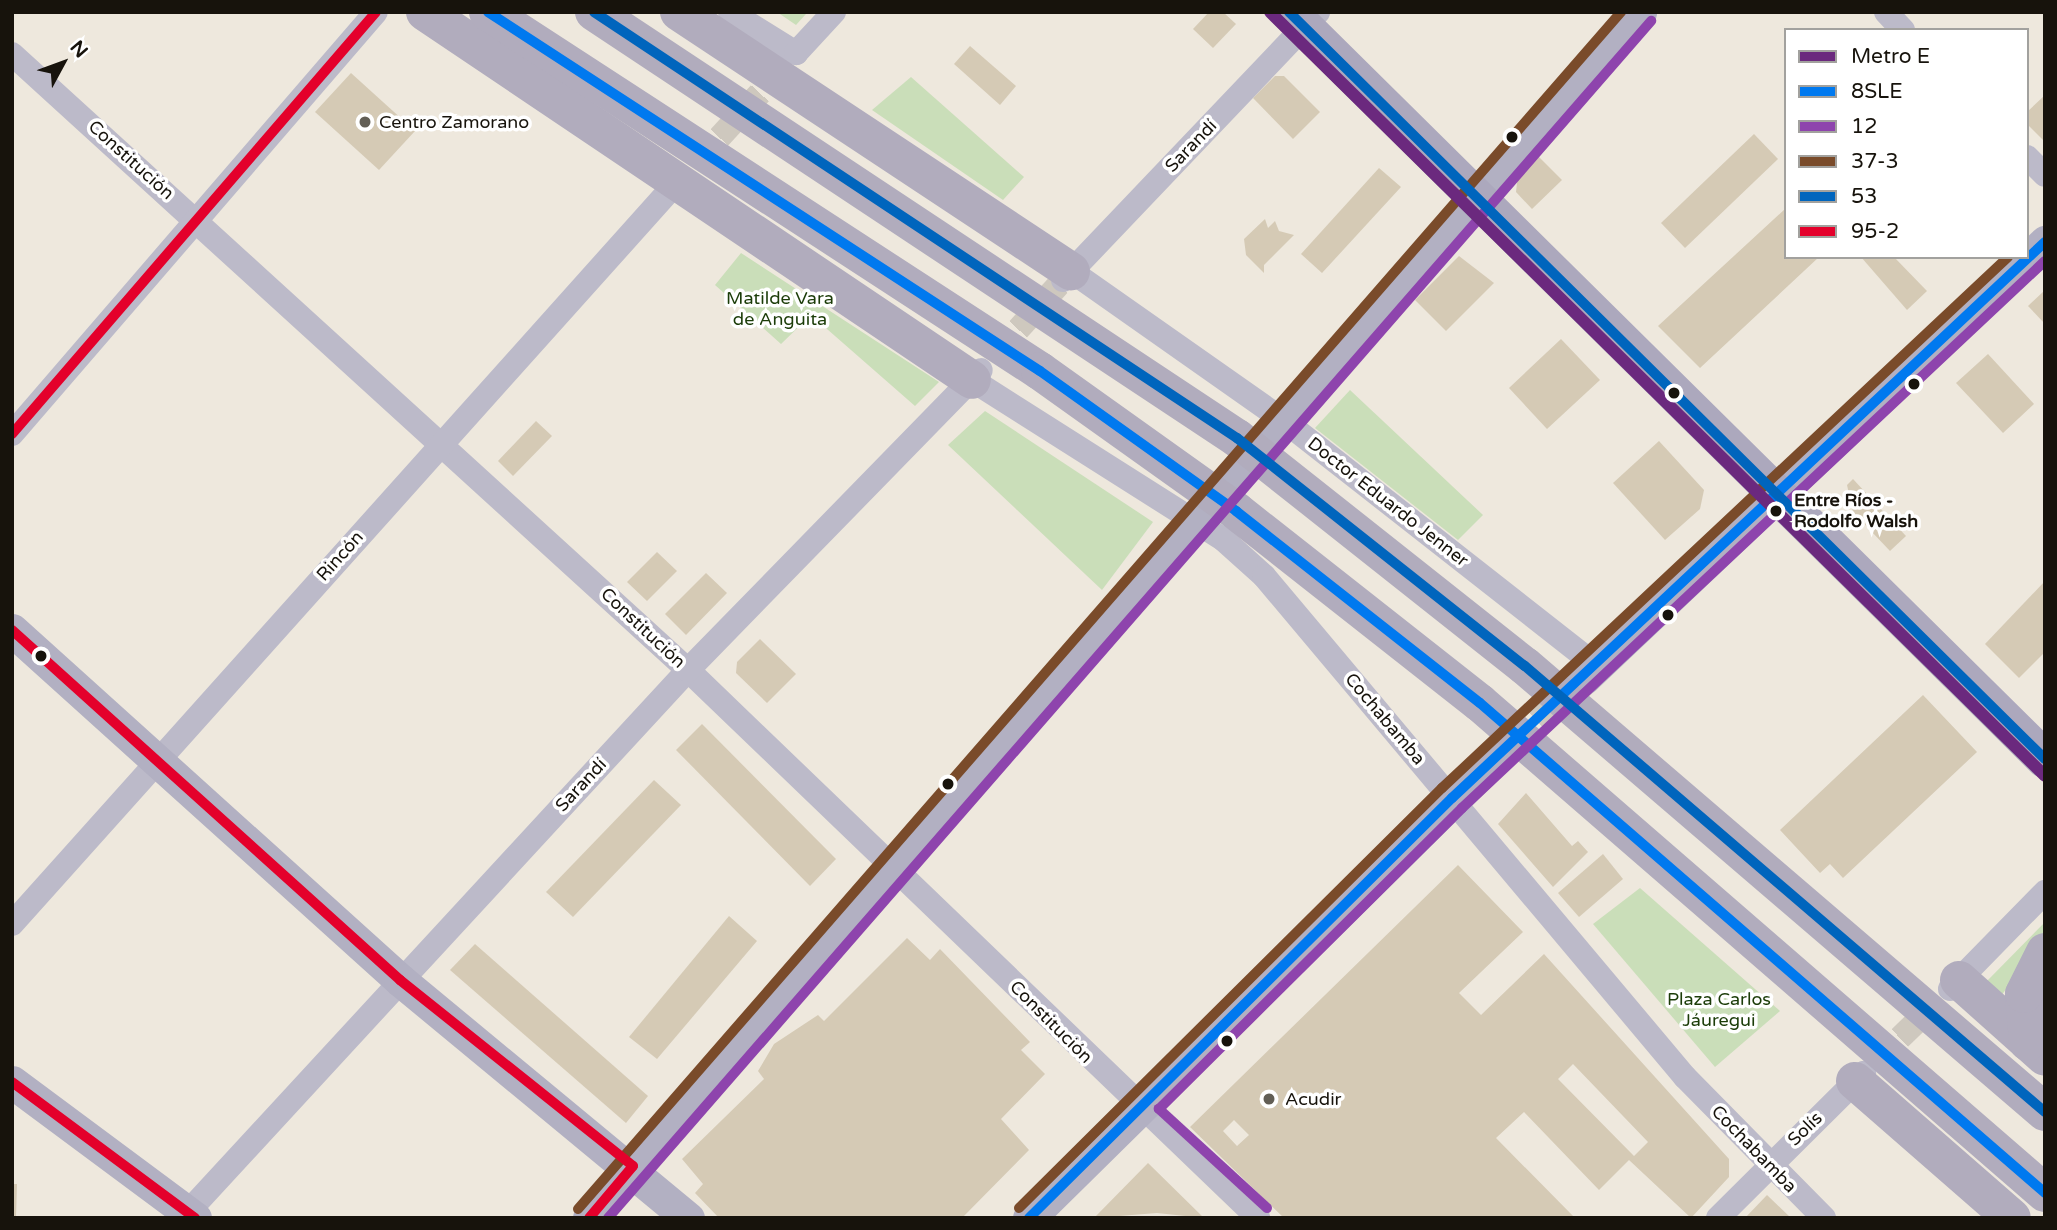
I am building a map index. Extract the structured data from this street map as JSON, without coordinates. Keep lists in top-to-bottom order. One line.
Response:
{"streets":{"street":["Sarandí","Constitución","Doctor Eduardo Jenner","Rincón","Cochabamba","Solís"]},"crossings":[["Sarandí","Constitución"],["Sarandí","Doctor Eduardo Jenner"],["Sarandí","Cochabamba"],["Constitución","Rincón"],["Cochabamba","Solís"]],"parks":["Matilde Vara de Anguita","Plaza Carlos Jáuregui"],"places":["Centro Zamorano","Entre Ríos - Rodolfo Walsh","Acudir"],"lines":["metro line E","transit line 8SLE","transit line 37-3","transit line 53","transit line 95-2","transit line 12"],"legend":["Metro E","8SLE","12","37-3","53","95-2"],"north":"top right"}
